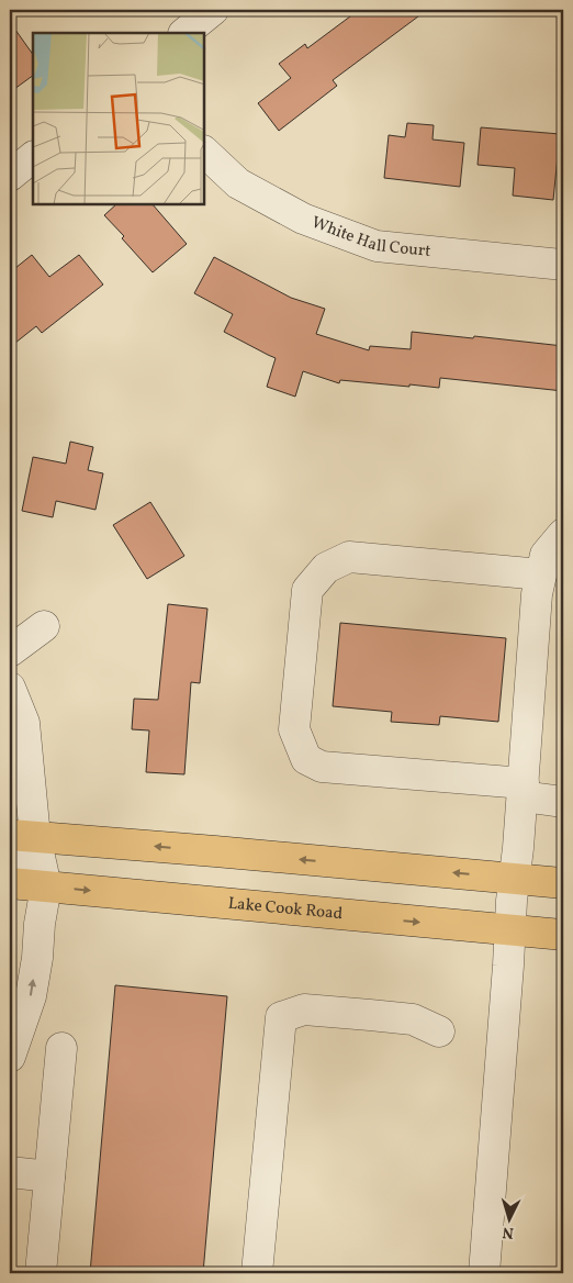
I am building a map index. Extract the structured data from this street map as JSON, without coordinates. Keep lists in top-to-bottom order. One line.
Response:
{"streets":{"main road":["Lake Cook Road"],"street":["White Hall Court"]},"north":"bottom"}
